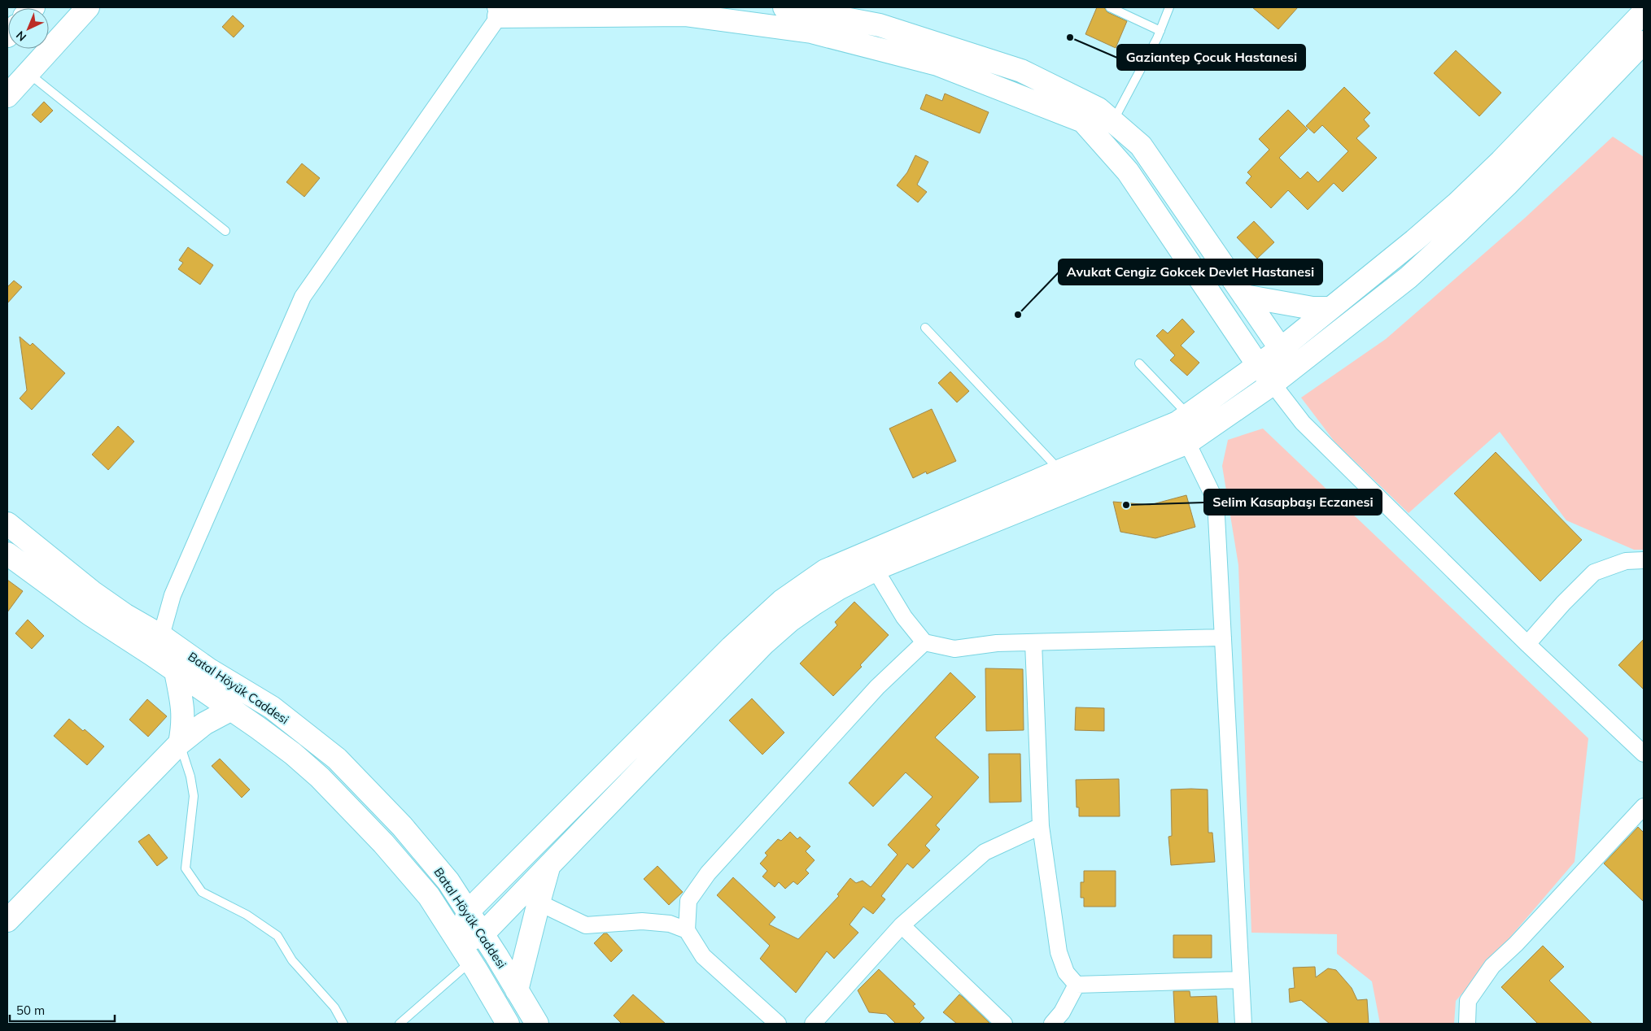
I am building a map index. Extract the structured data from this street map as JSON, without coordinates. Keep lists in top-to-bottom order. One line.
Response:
{"streets":{"street":["Batal Höyük Caddesi"]},"places":["Gaziantep Çocuk Hastanesi","Avukat Cengiz Gokcek Devlet Hastanesi","Selim Kasapbaşı Eczanesi"],"scale_bar":"50 m","north":"bottom left"}
